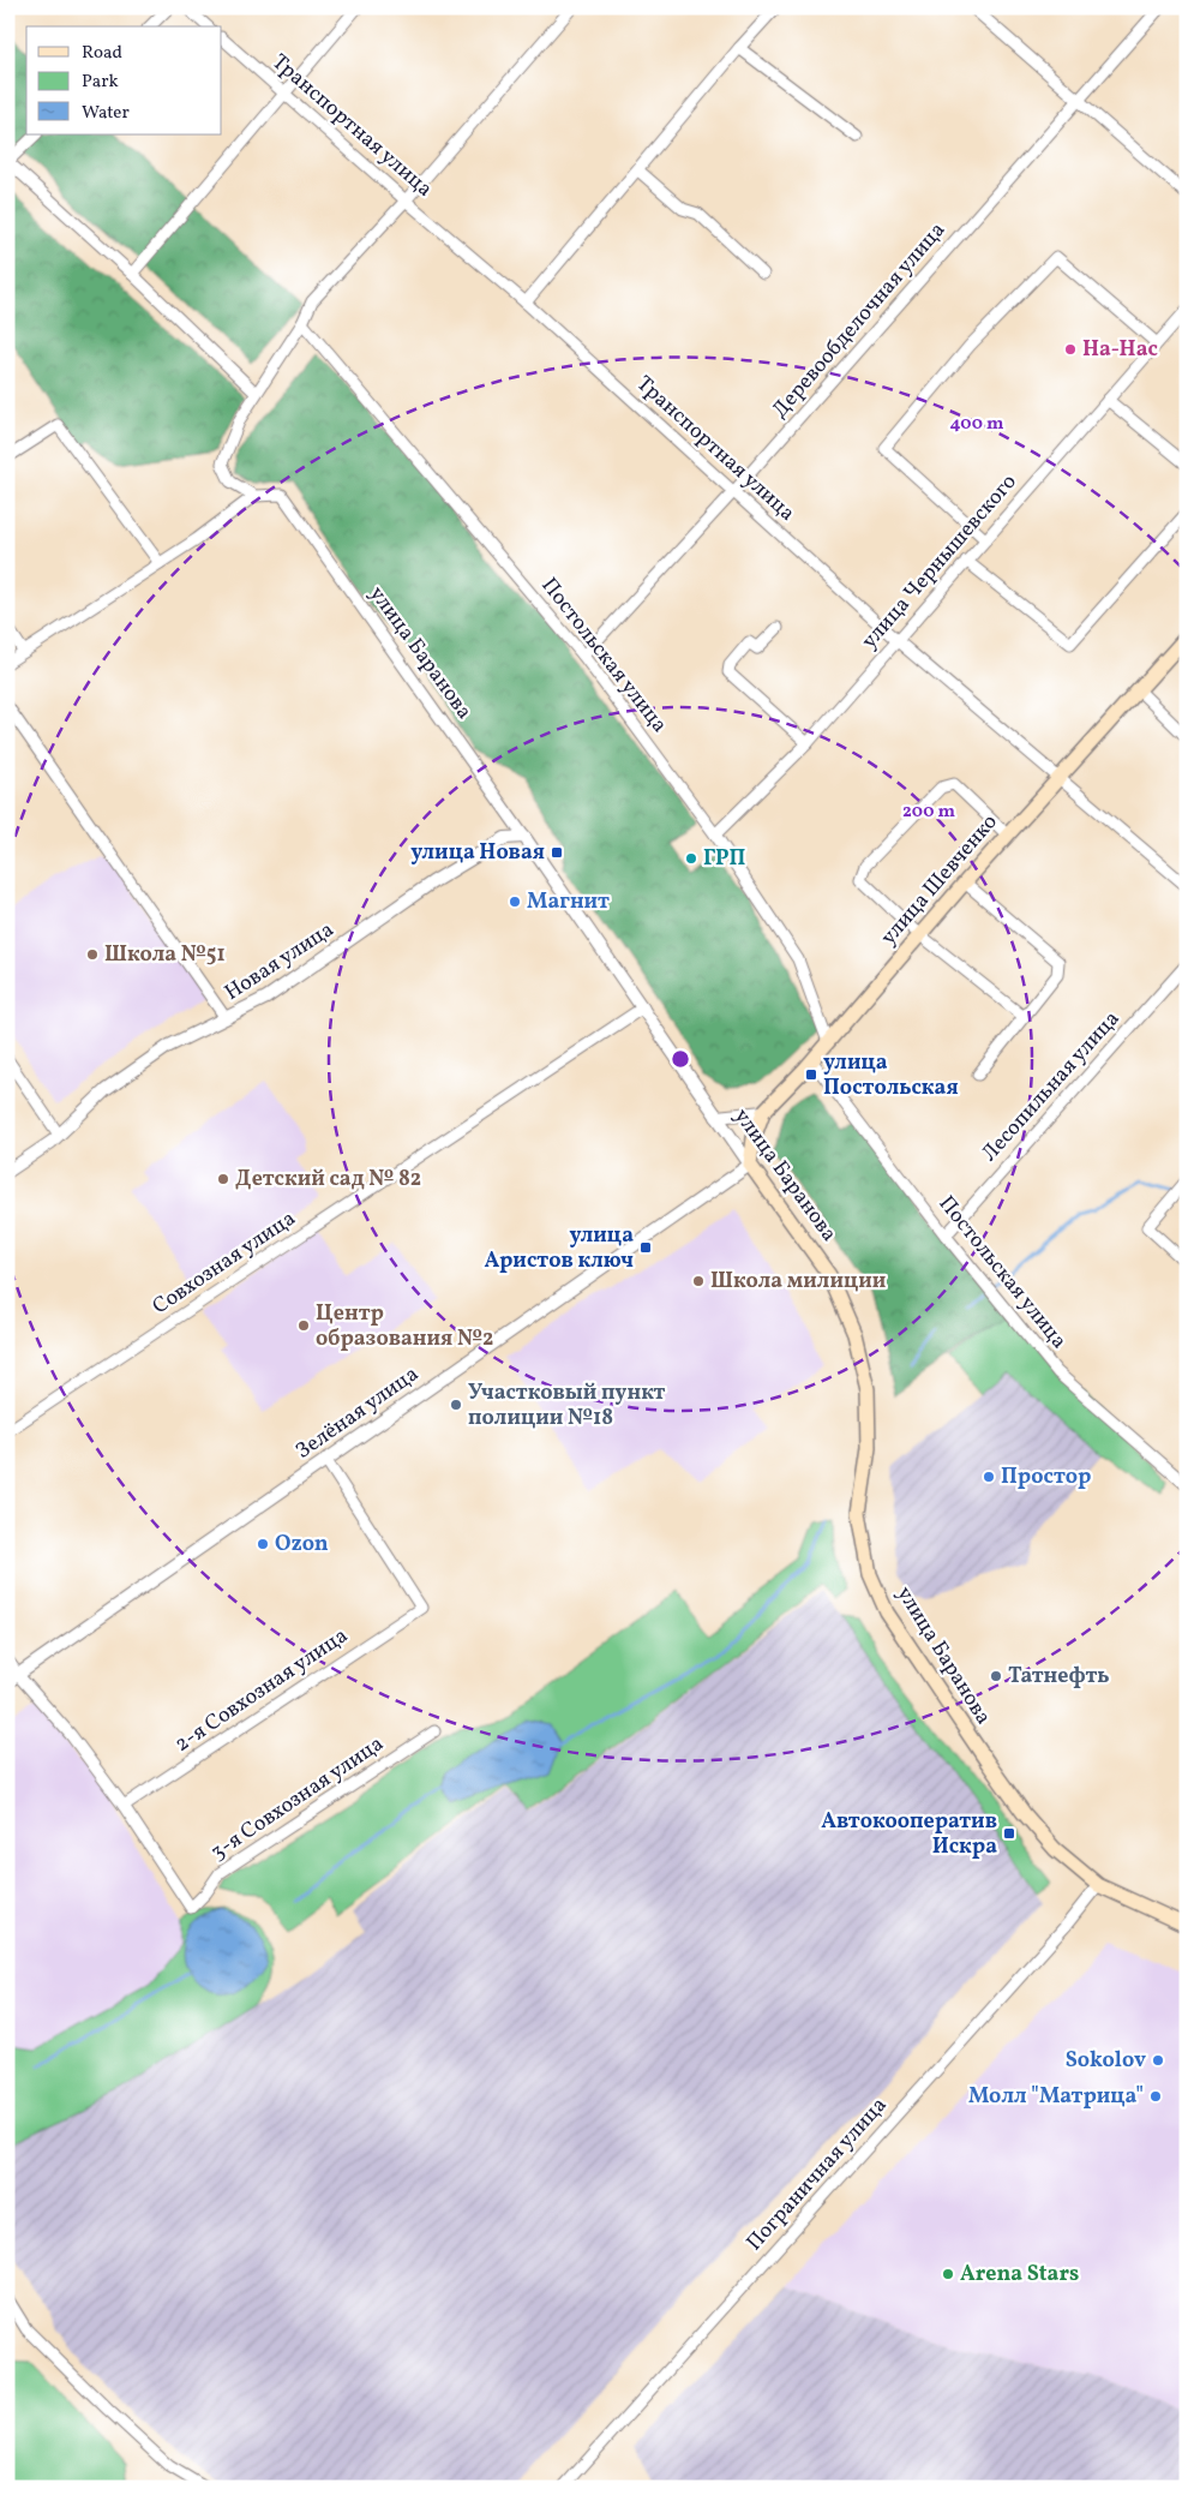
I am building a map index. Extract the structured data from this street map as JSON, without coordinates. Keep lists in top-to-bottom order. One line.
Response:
{"streets":{"main road":["улица Баранова","улица Шевченко"],"street":["Транспортная улица","Деревообделочная улица","улица Чернышевского","Постольская улица","Новая улица","Лесопильная улица","Совхозная улица","Зелёная улица","2-я Совхозная улица","3-я Совхозная улица","Пограничная улица"]},"crossings":[["Транспортная улица","Деревообделочная улица"],["Транспортная улица","улица Чернышевского"],["Транспортная улица","улица Шевченко"],["Деревообделочная улица","Постольская улица"],["улица Чернышевского","Постольская улица"],["улица Баранова","улица Шевченко"],["улица Баранова","Новая улица"],["улица Баранова","Совхозная улица"],["улица Баранова","Зелёная улица"],["улица Баранова","Пограничная улица"],["Постольская улица","улица Шевченко"],["Постольская улица","Лесопильная улица"],["улица Шевченко","Зелёная улица"],["Зелёная улица","2-я Совхозная улица"],["2-я Совхозная улица","3-я Совхозная улица"]],"places":{"other":["На-Нас","ГРП","Магнит","Школа №51","Детский сад № 82","Школа милиции","Центр образования №2","Участковый пункт полиции №18","Простор","Ozon","Татнефть","Sokolov","Молл \"Матрица\"","Arena Stars"],"transit":["улица Новая","улица Постольская","улица Аристов ключ","Автокооператив Искра"]},"legend":["Road","Park","Water"],"rings":["400 m","200 m"]}
